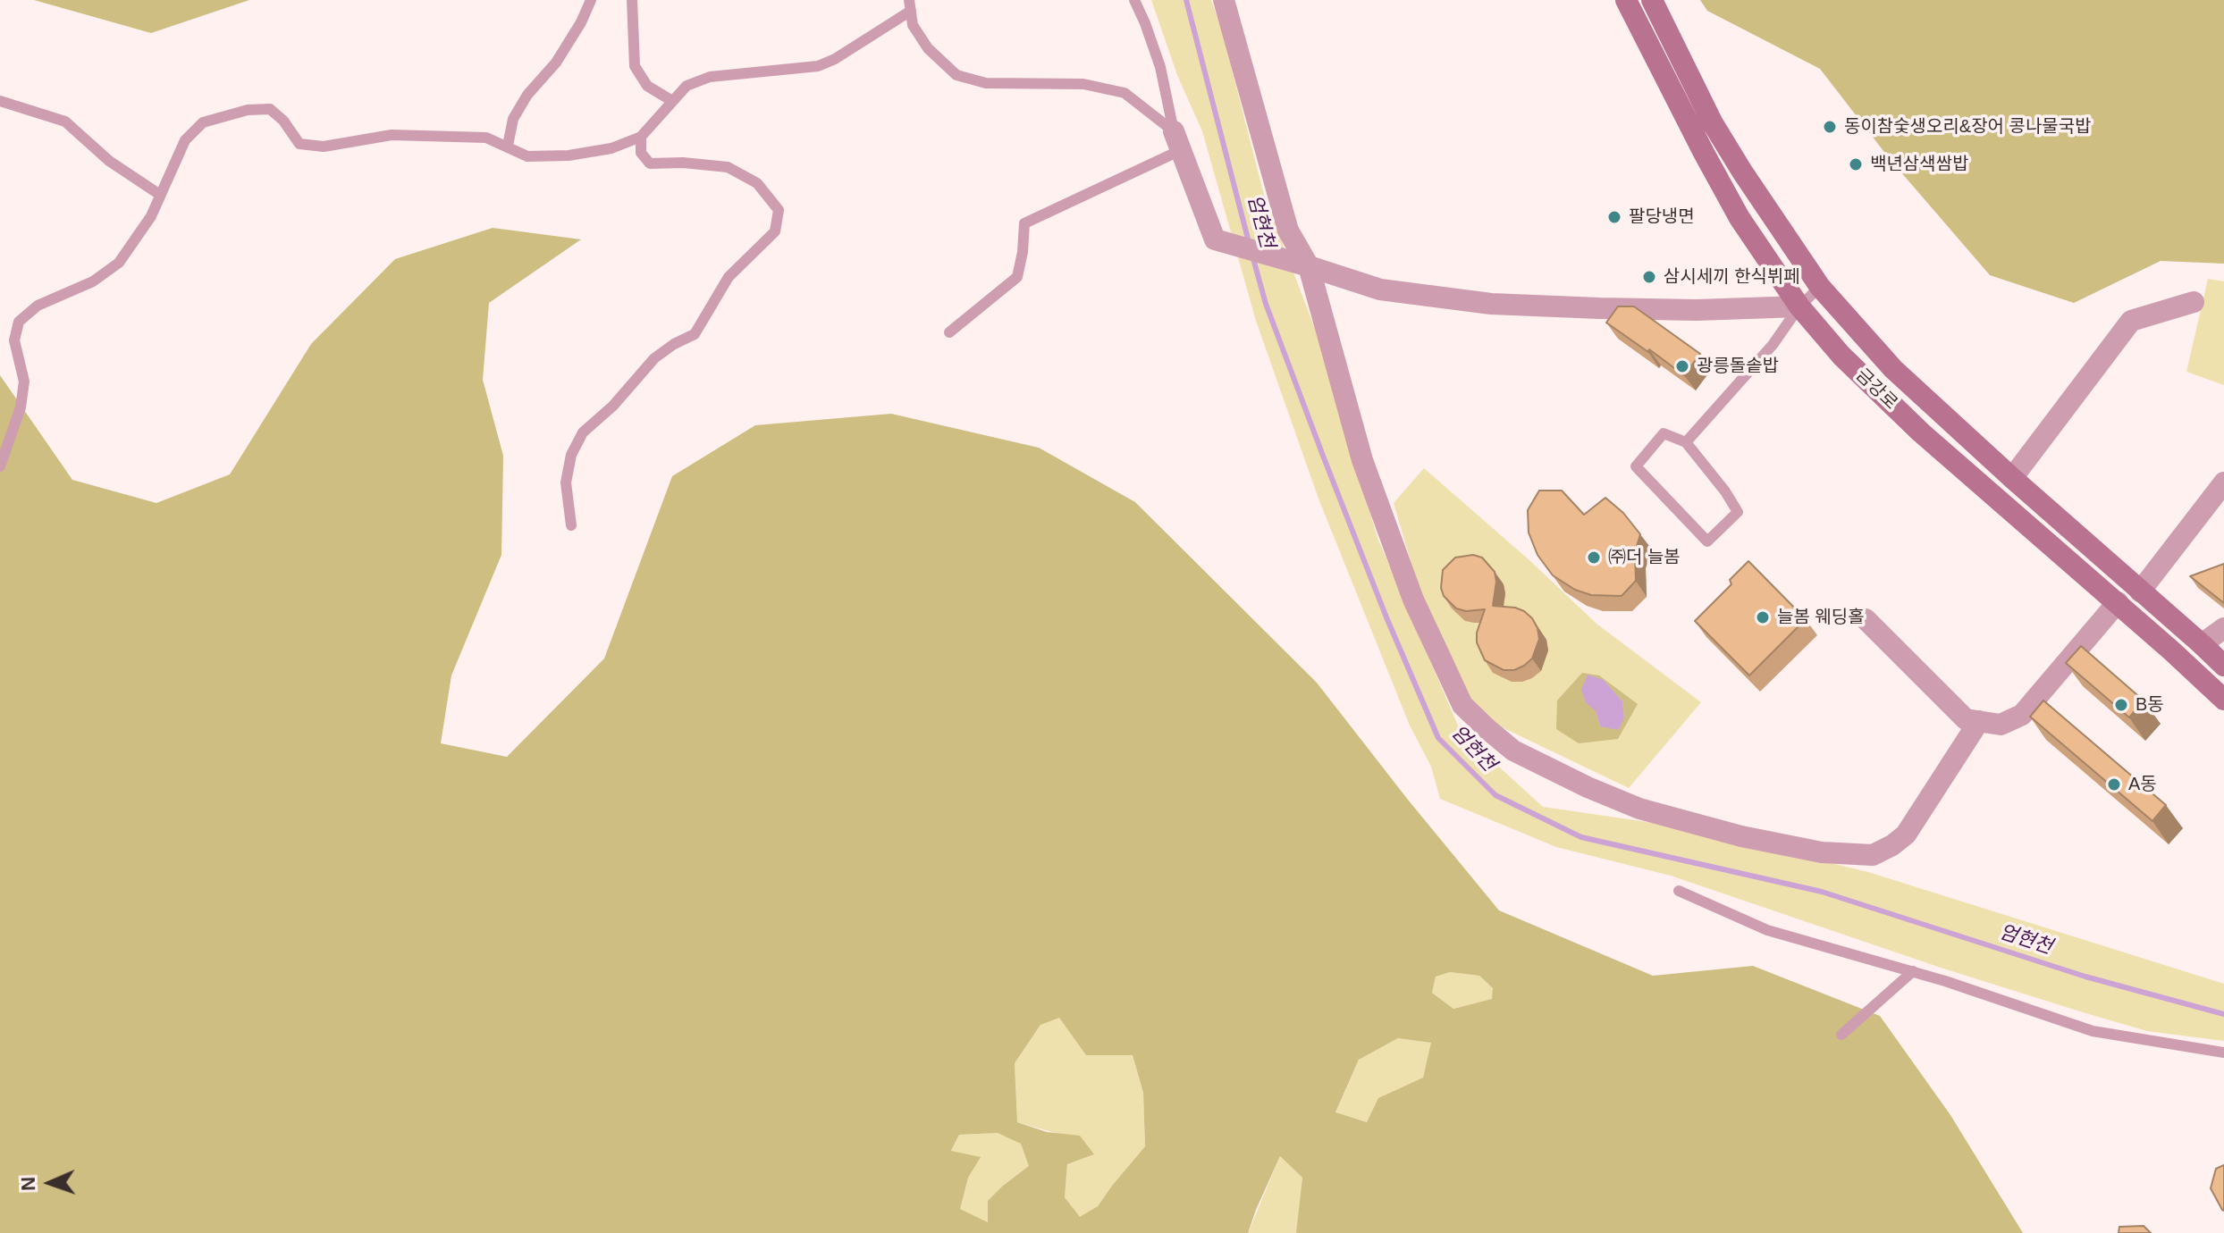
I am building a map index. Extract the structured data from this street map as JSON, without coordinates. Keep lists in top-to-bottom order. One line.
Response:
{"streets":{"main road":["금강로"]},"water":["엄현천"],"places":["동이참숯생오리&장어 콩나물국밥","백년삼색쌈밥","팔당냉면","삼시세끼 한식뷔페","광릉돌솥밥","㈜더 늘봄","늘봄 웨딩홀","B동","A동"],"north":"left"}
